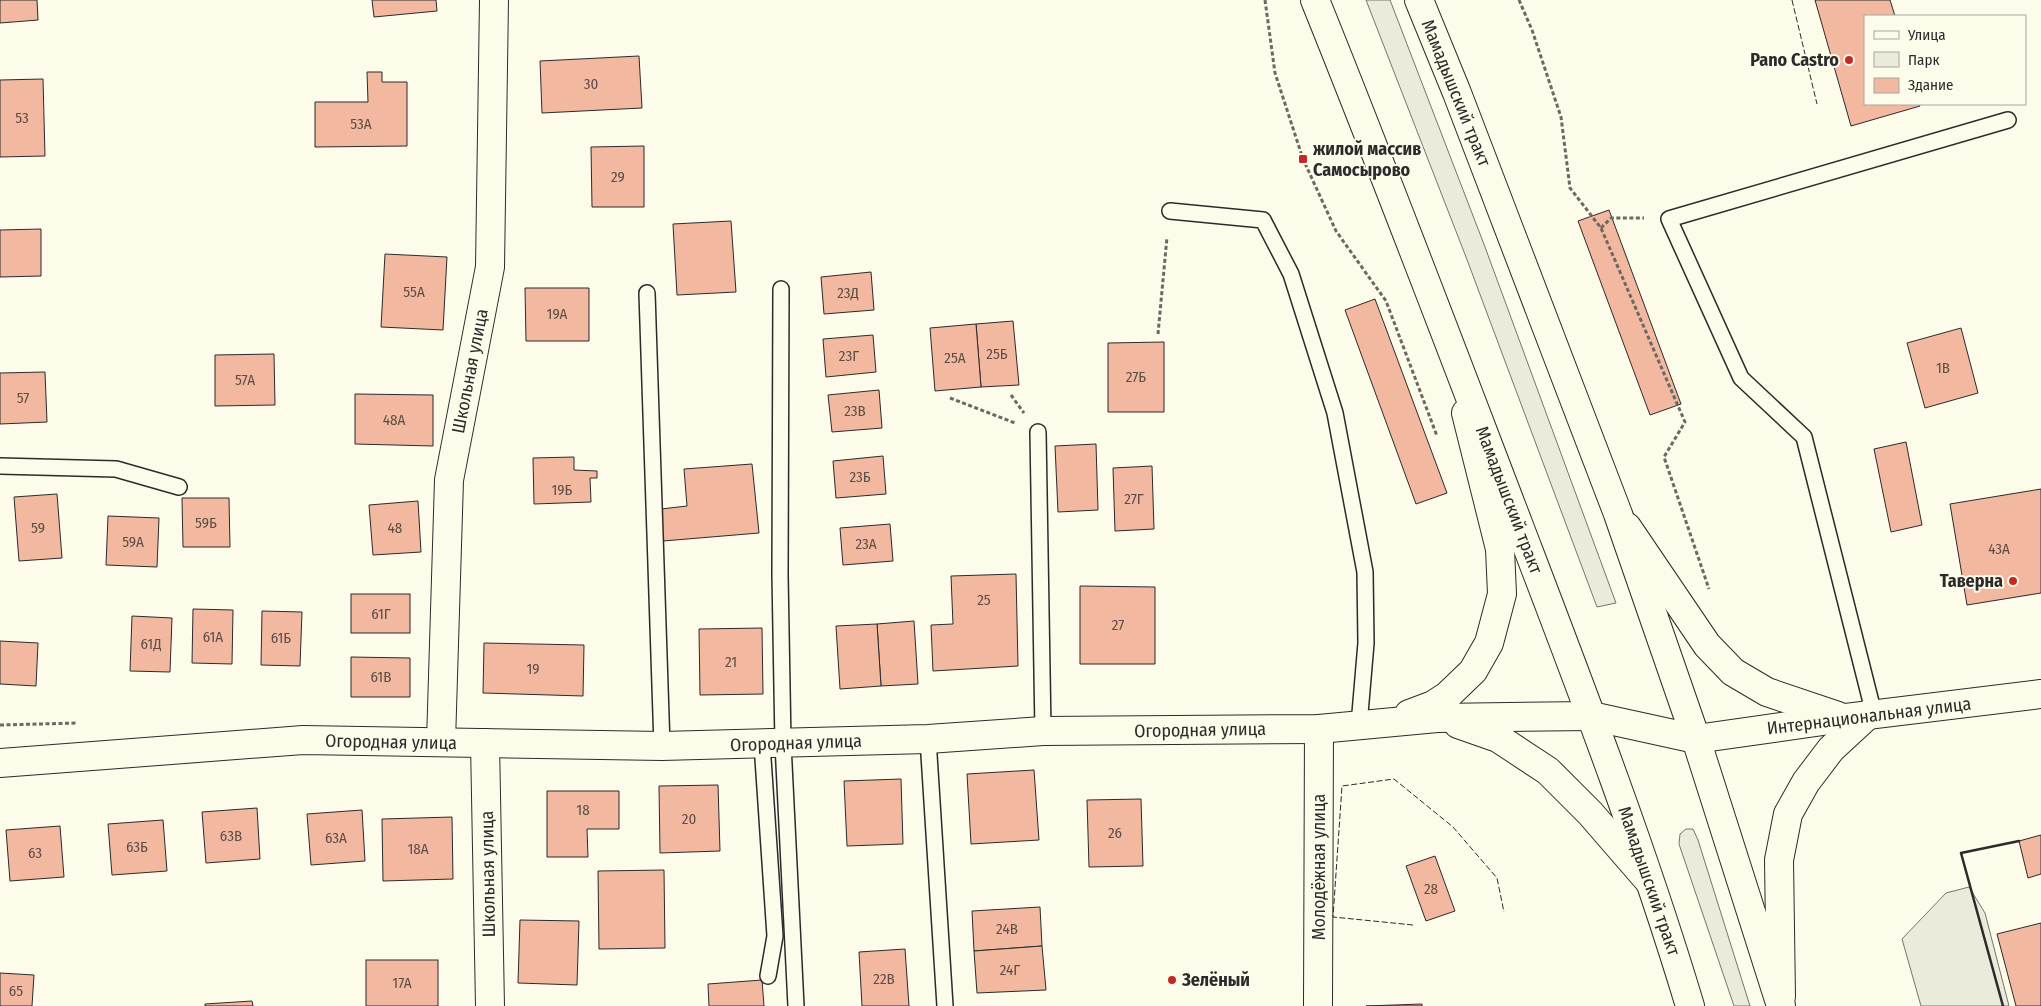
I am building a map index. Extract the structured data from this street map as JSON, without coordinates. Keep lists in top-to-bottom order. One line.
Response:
{"streets":{"street":["Мамадышский тракт","Школьная улица","Интернациональная улица","Огородная улица","Молодёжная улица"]},"crossings":[["Мамадышский тракт","Интернациональная улица"],["Мамадышский тракт","Огородная улица"],["Школьная улица","Огородная улица"],["Интернациональная улица","Огородная улица"],["Огородная улица","Молодёжная улица"]],"places":{"other":["Pano Castro","Таверна","Зелёный"],"transit":["жилой массив Самосырово"]},"house_numbers":["30","53","53А","29","55А","23Д","19А","25Б","23Г","25А","1В","27Б","57А","57","23В","48А","23Б","19Б","27Г","59Б","59","48","59А","23А","43А","25","61Г","27","61А","61Б","61Д","21","19","61В","18","20","26","63В","63А","63Б","18А","63","28","24В","24Г","22В","17А","65"],"legend":["Улица","Парк","Здание"]}
